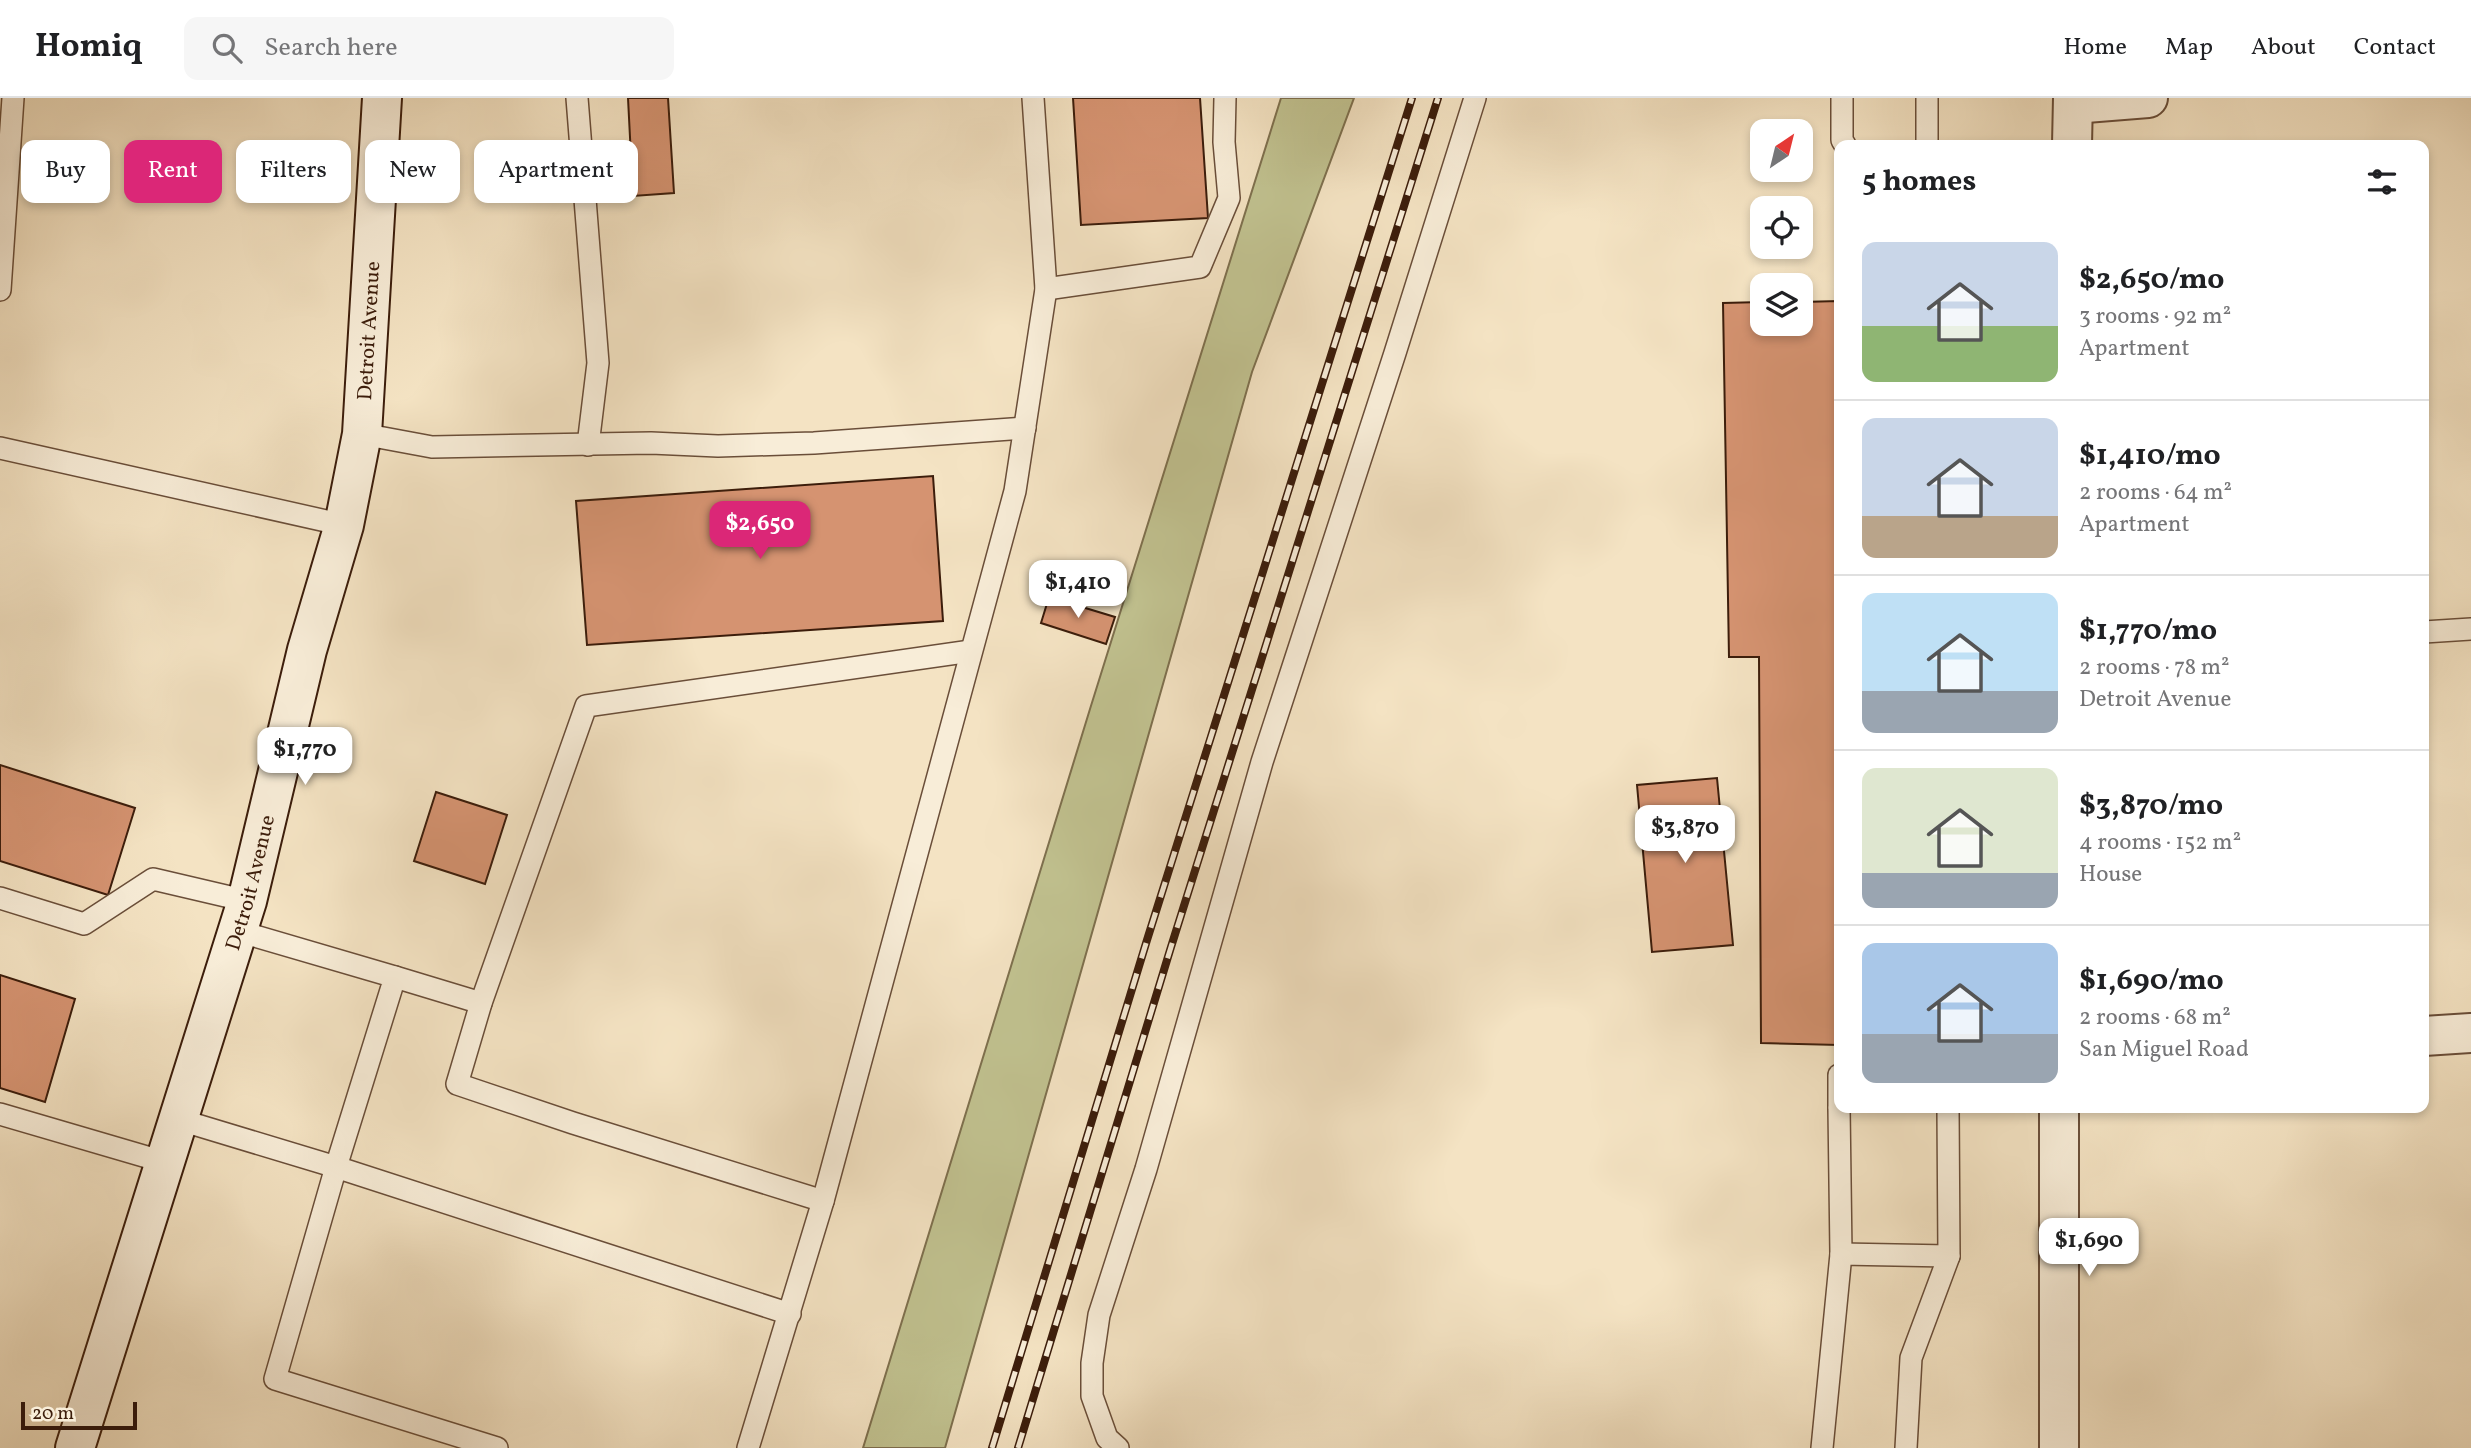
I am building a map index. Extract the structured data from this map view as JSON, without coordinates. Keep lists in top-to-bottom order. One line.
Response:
{"streets":{"street":["Detroit Avenue"]},"scale_bar":"20 m","north":"top right","page":{"header":"Homiq","search":"Search here","nav":["Home","Map","About","Contact"],"chip":["Buy","Rent","Filters","New","Apartment"],"heading":"5 homes","list":[{"name":"$2,650/mo","note":"3 rooms · 92 m² · Apartment"},{"name":"$1,410/mo","note":"2 rooms · 64 m² · Apartment"},{"name":"$1,770/mo","note":"2 rooms · 78 m² · Detroit Avenue"},{"name":"$3,870/mo","note":"4 rooms · 152 m² · House"},{"name":"$1,690/mo","note":"2 rooms · 68 m² · San Miguel Road"}],"price":["$2,650","$1,410","$1,770","$3,870","$1,690"],"scale":"20 m"}}
